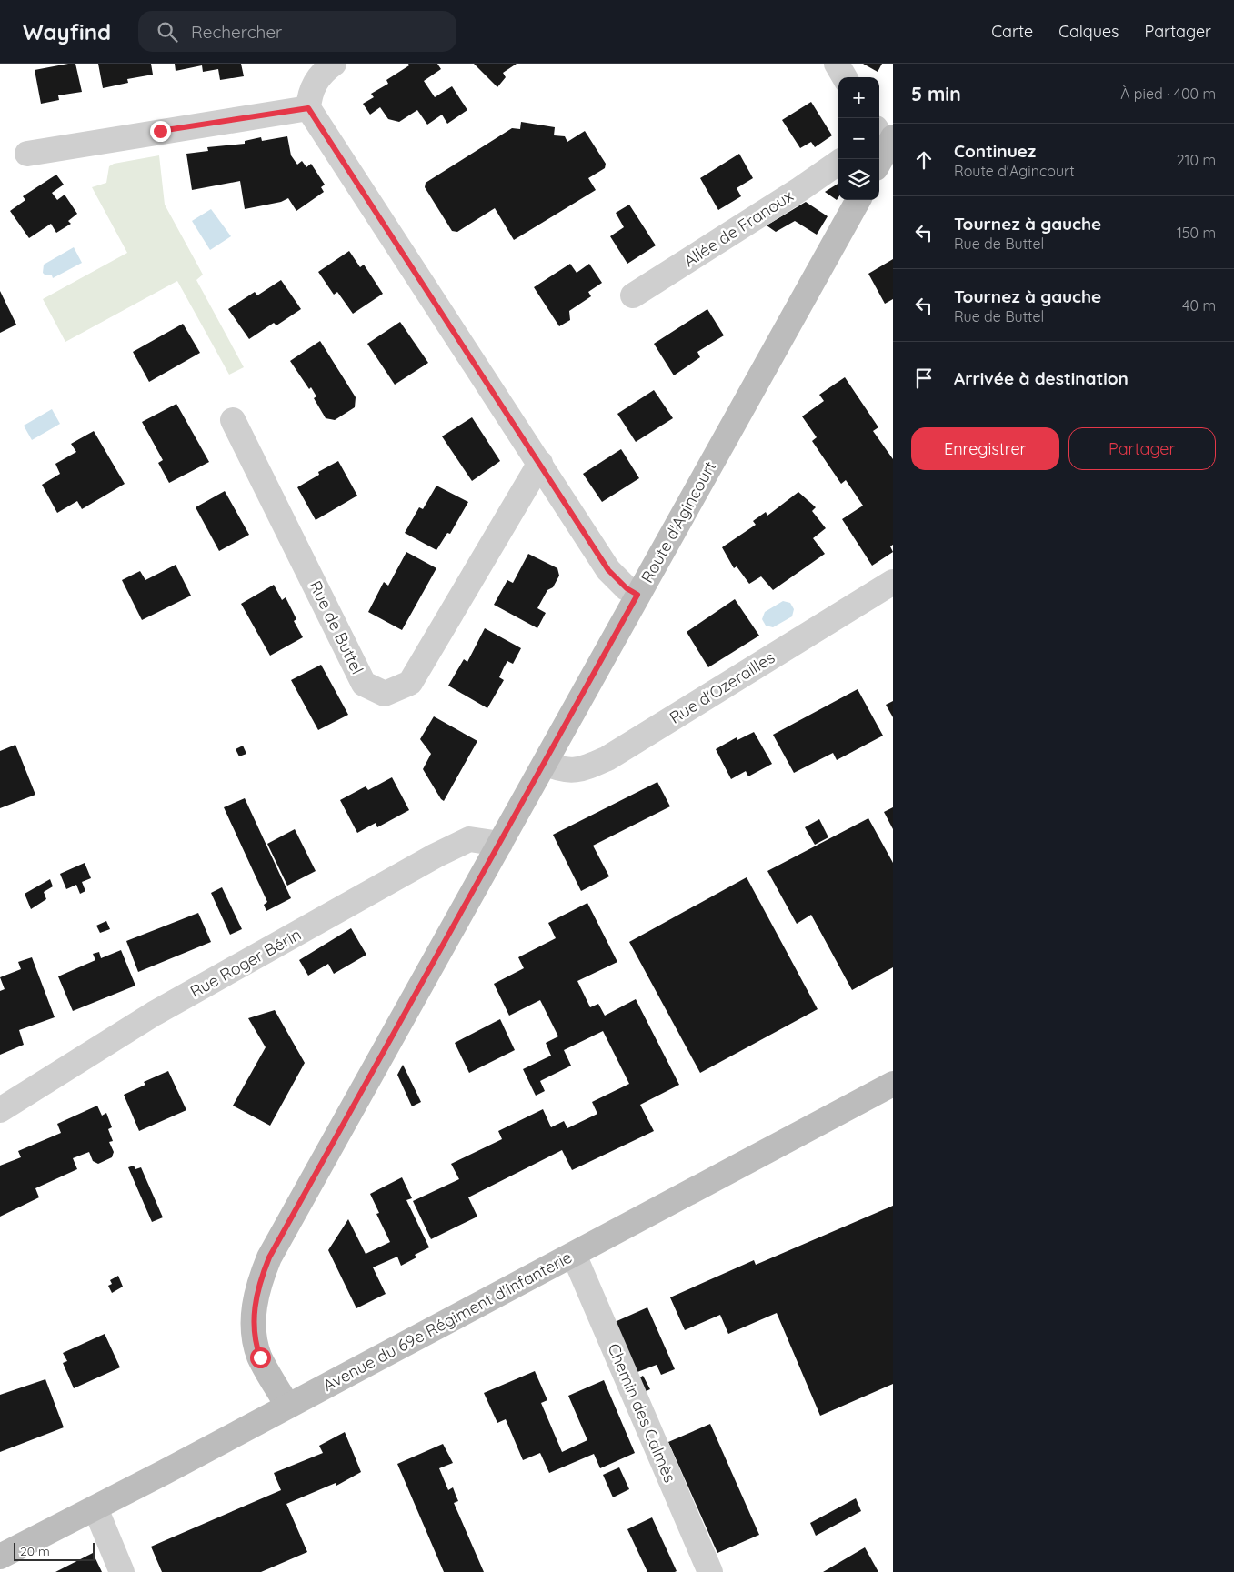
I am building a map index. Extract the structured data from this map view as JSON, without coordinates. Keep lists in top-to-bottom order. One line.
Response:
{"streets":{"street":["Allée de Franoux","Route d'Agincourt","Rue de Buttel","Rue d'Ozerailles","Rue Roger Bérin","Avenue du 69e Régiment d'Infanterie","Chemin des Calmès"]},"crossings":[["Route d'Agincourt","Rue d'Ozerailles"],["Route d'Agincourt","Rue Roger Bérin"],["Route d'Agincourt","Avenue du 69e Régiment d'Infanterie"],["Avenue du 69e Régiment d'Infanterie","Chemin des Calmès"]],"scale_bar":"20 m","page":{"header":"Wayfind","search":"Rechercher","nav":["Carte","Calques","Partager"],"heading":["5 min","À pied · 400 m"],"map_buttons":["+","−"],"list":[["Continuez","Route d'Agincourt","210 m"],["Tournez à gauche","Rue de Buttel","150 m"],["Tournez à gauche","Rue de Buttel","40 m"],"Arrivée à destination"],"buttons":["Enregistrer","Partager"],"scale":"20 m"}}
